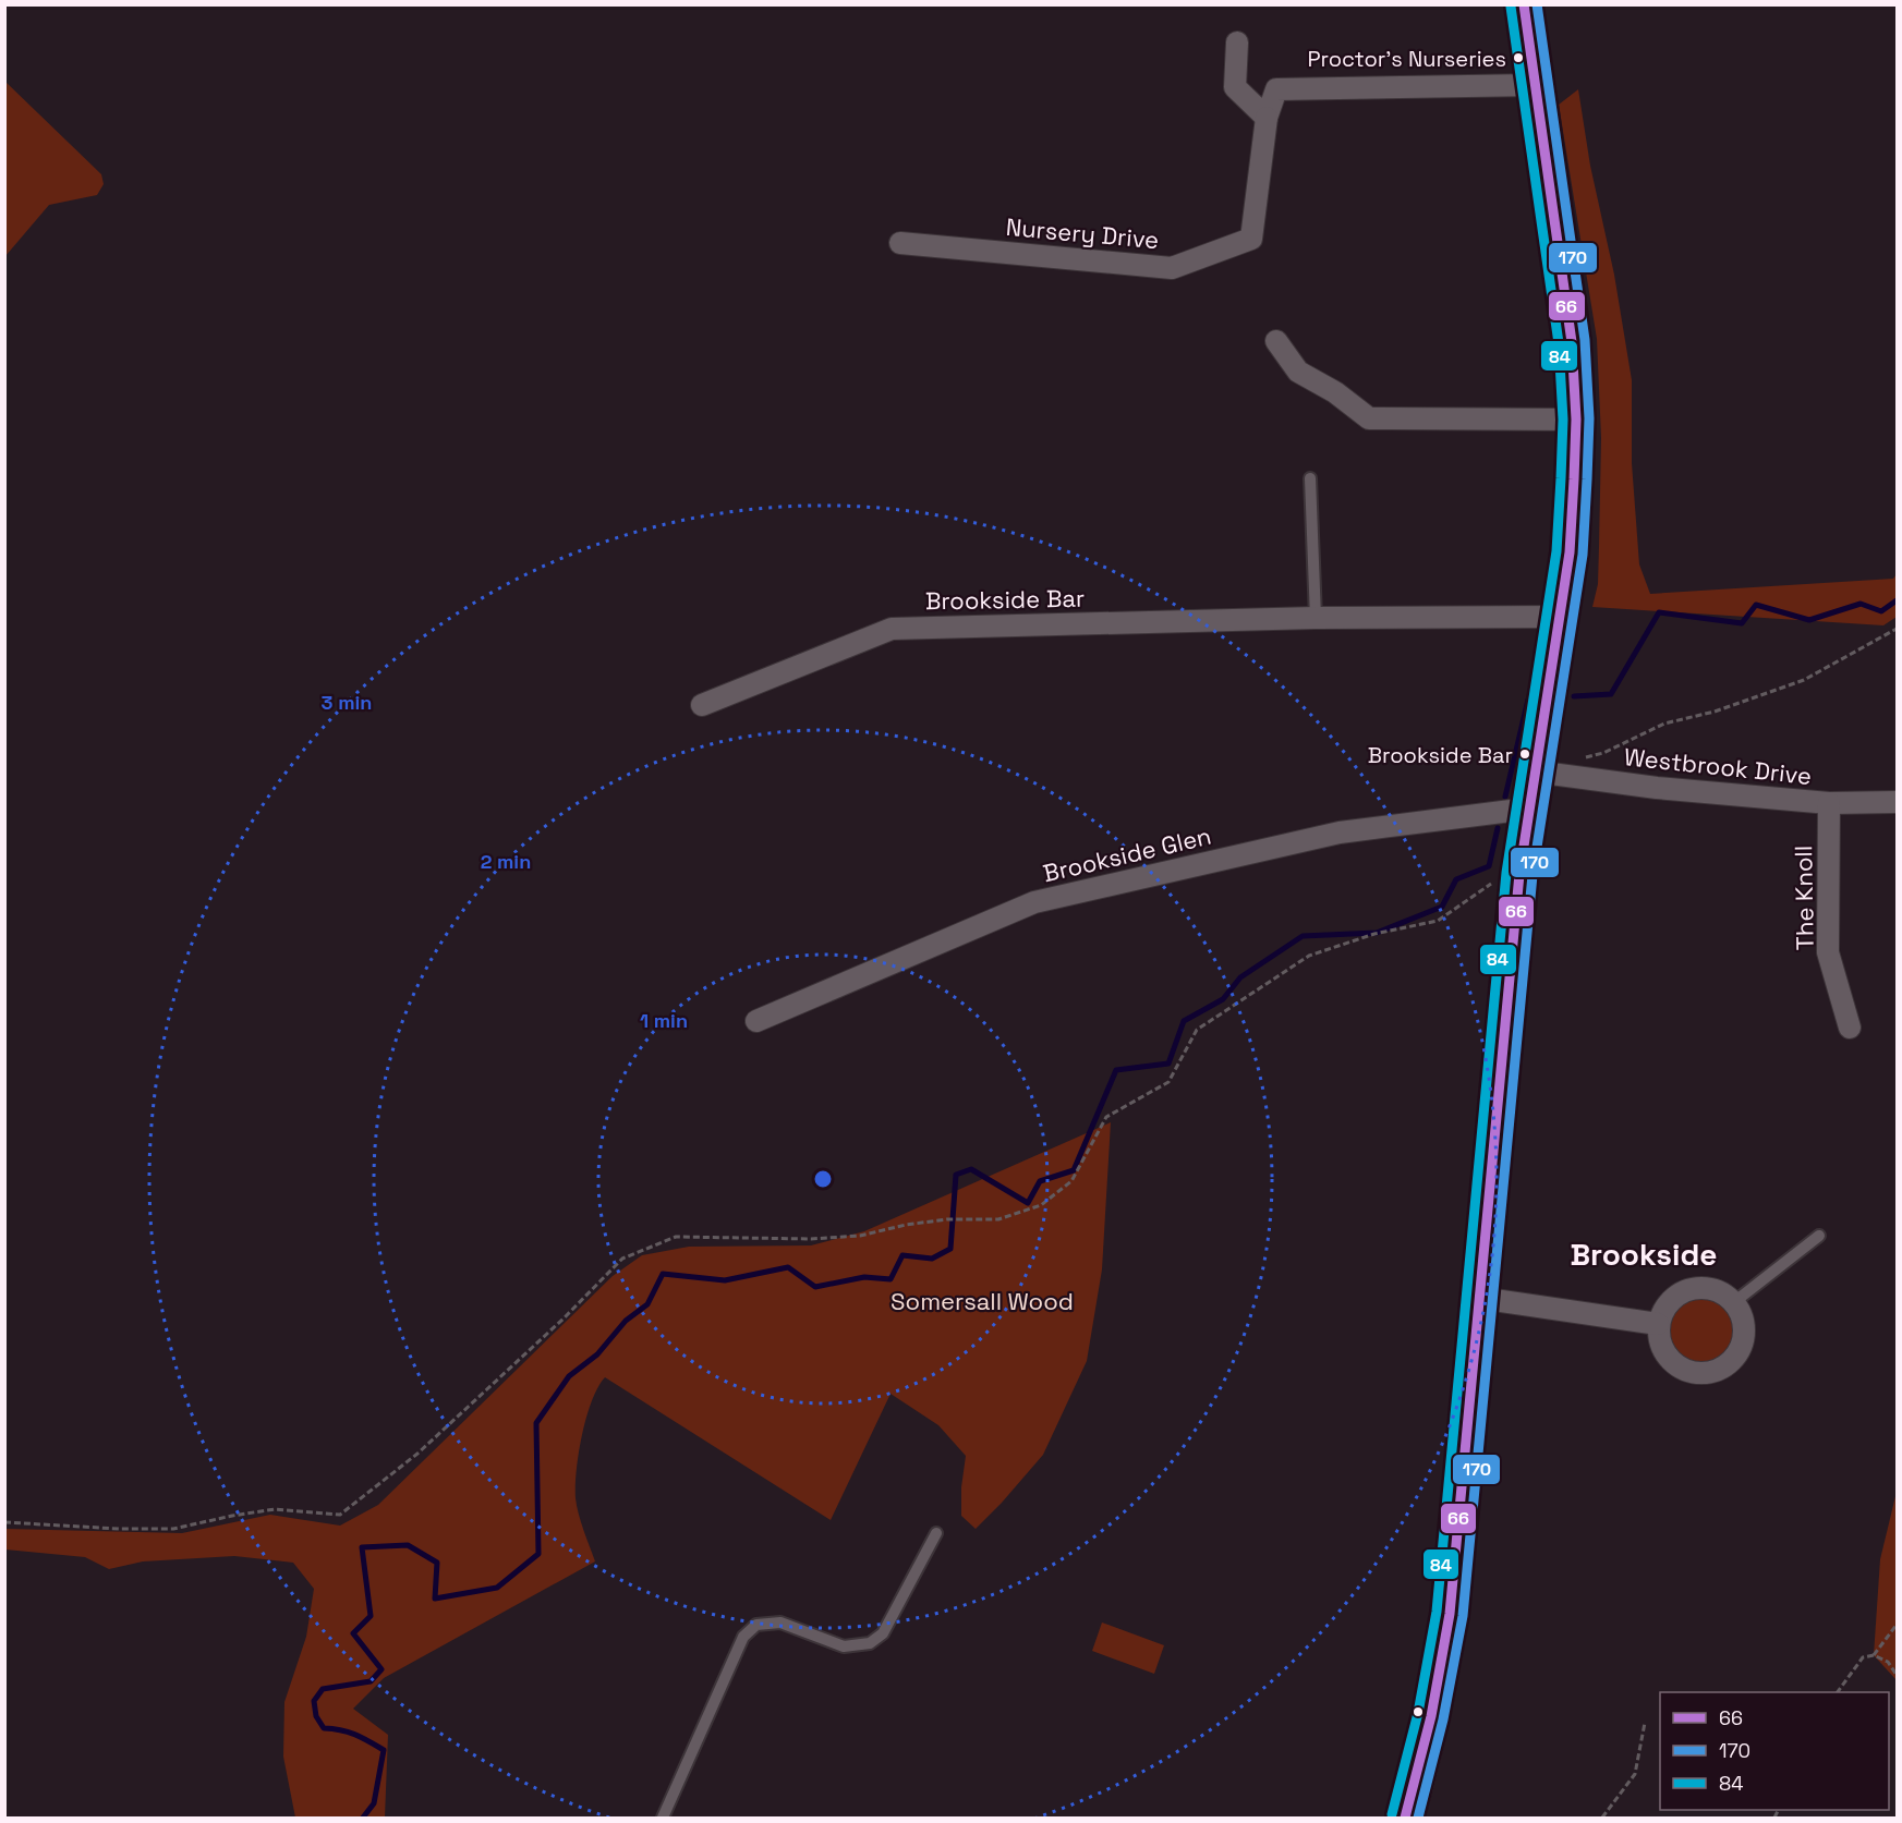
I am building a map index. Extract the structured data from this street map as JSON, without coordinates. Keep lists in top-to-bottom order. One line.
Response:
{"streets":{"street":["Nursery Drive","Brookside Bar","Westbrook Drive","Brookside Glen","The Knoll"]},"crossings":[["Westbrook Drive","The Knoll"]],"districts":["Brookside"],"parks":["Somersall Wood"],"places":["Proctor's Nurseries","Brookside Bar"],"lines":["transit line 66","transit line 170","transit line 84"],"legend":["66","170","84"],"rings":["3 min","2 min","1 min"]}
